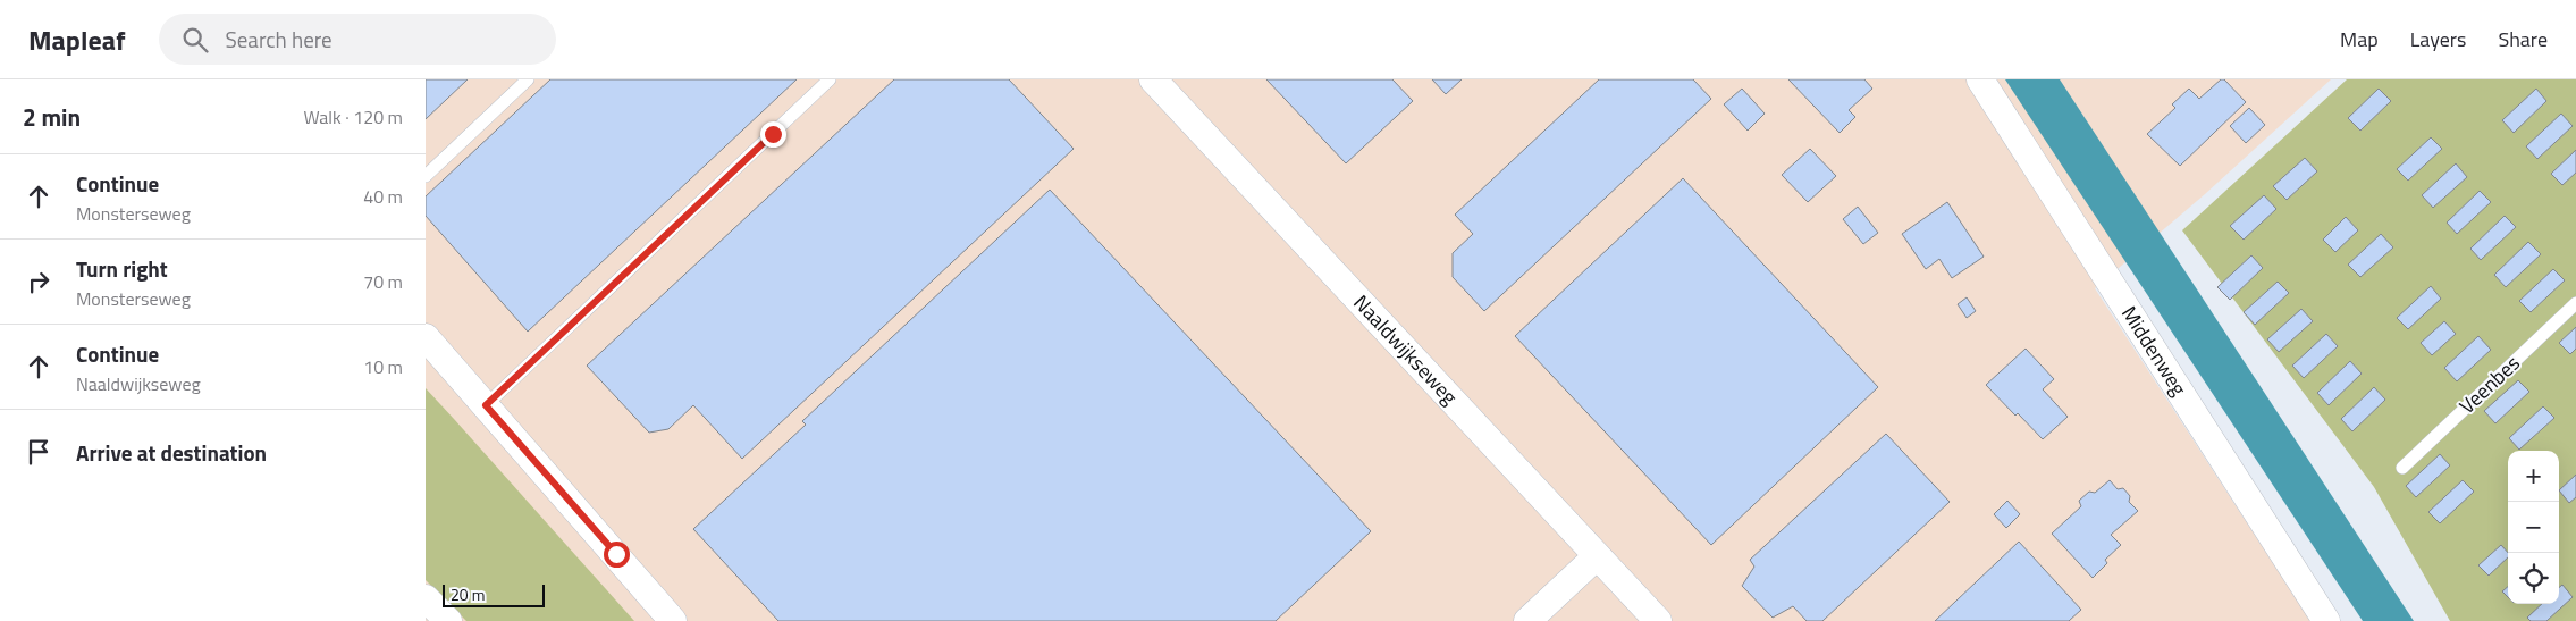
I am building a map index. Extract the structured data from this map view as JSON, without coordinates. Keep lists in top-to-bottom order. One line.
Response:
{"streets":{"street":["Naaldwijkseweg","Middenweg"],"lane":["Veenbes"]},"scale_bar":"20 m","page":{"header":"Mapleaf","search":"Search here","nav":["Map","Layers","Share"],"heading":["2 min","Walk · 120 m"],"list":[["Continue","Monsterseweg","40 m"],["Turn right","Monsterseweg","70 m"],["Continue","Naaldwijkseweg","10 m"],"Arrive at destination"],"map_buttons":["+","−"],"scale":"20 m"}}
